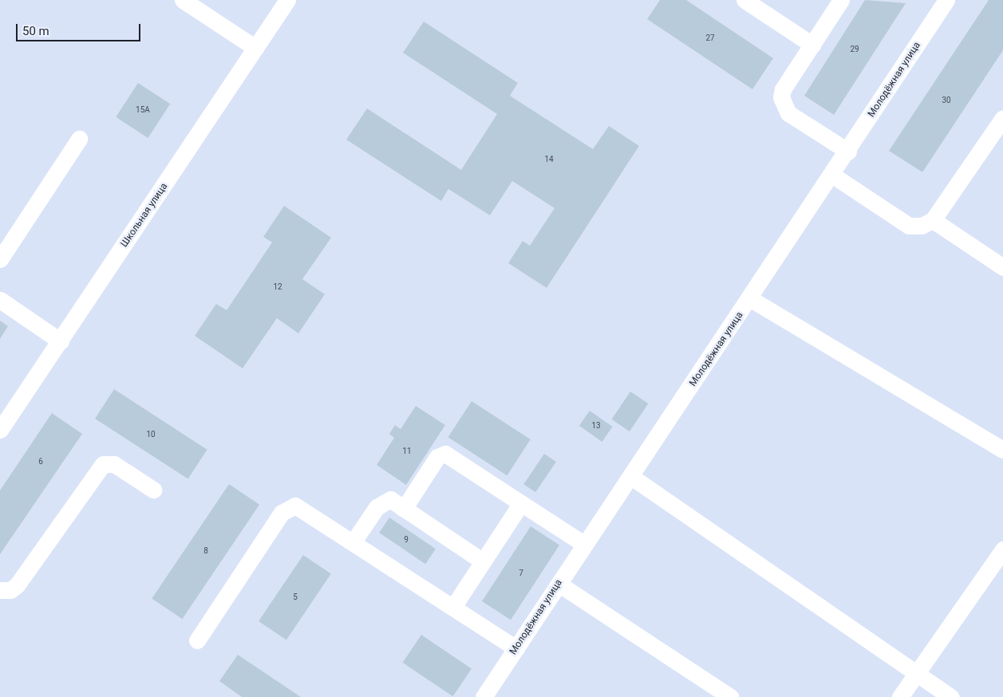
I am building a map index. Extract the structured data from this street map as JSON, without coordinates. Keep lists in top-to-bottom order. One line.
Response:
{"streets":{"street":["Молодёжная улица","Школьная улица"]},"house_numbers":["27","29","30","15А","14","12","13","10","11","6","9","8","7","5"],"scale_bar":"50 m"}
